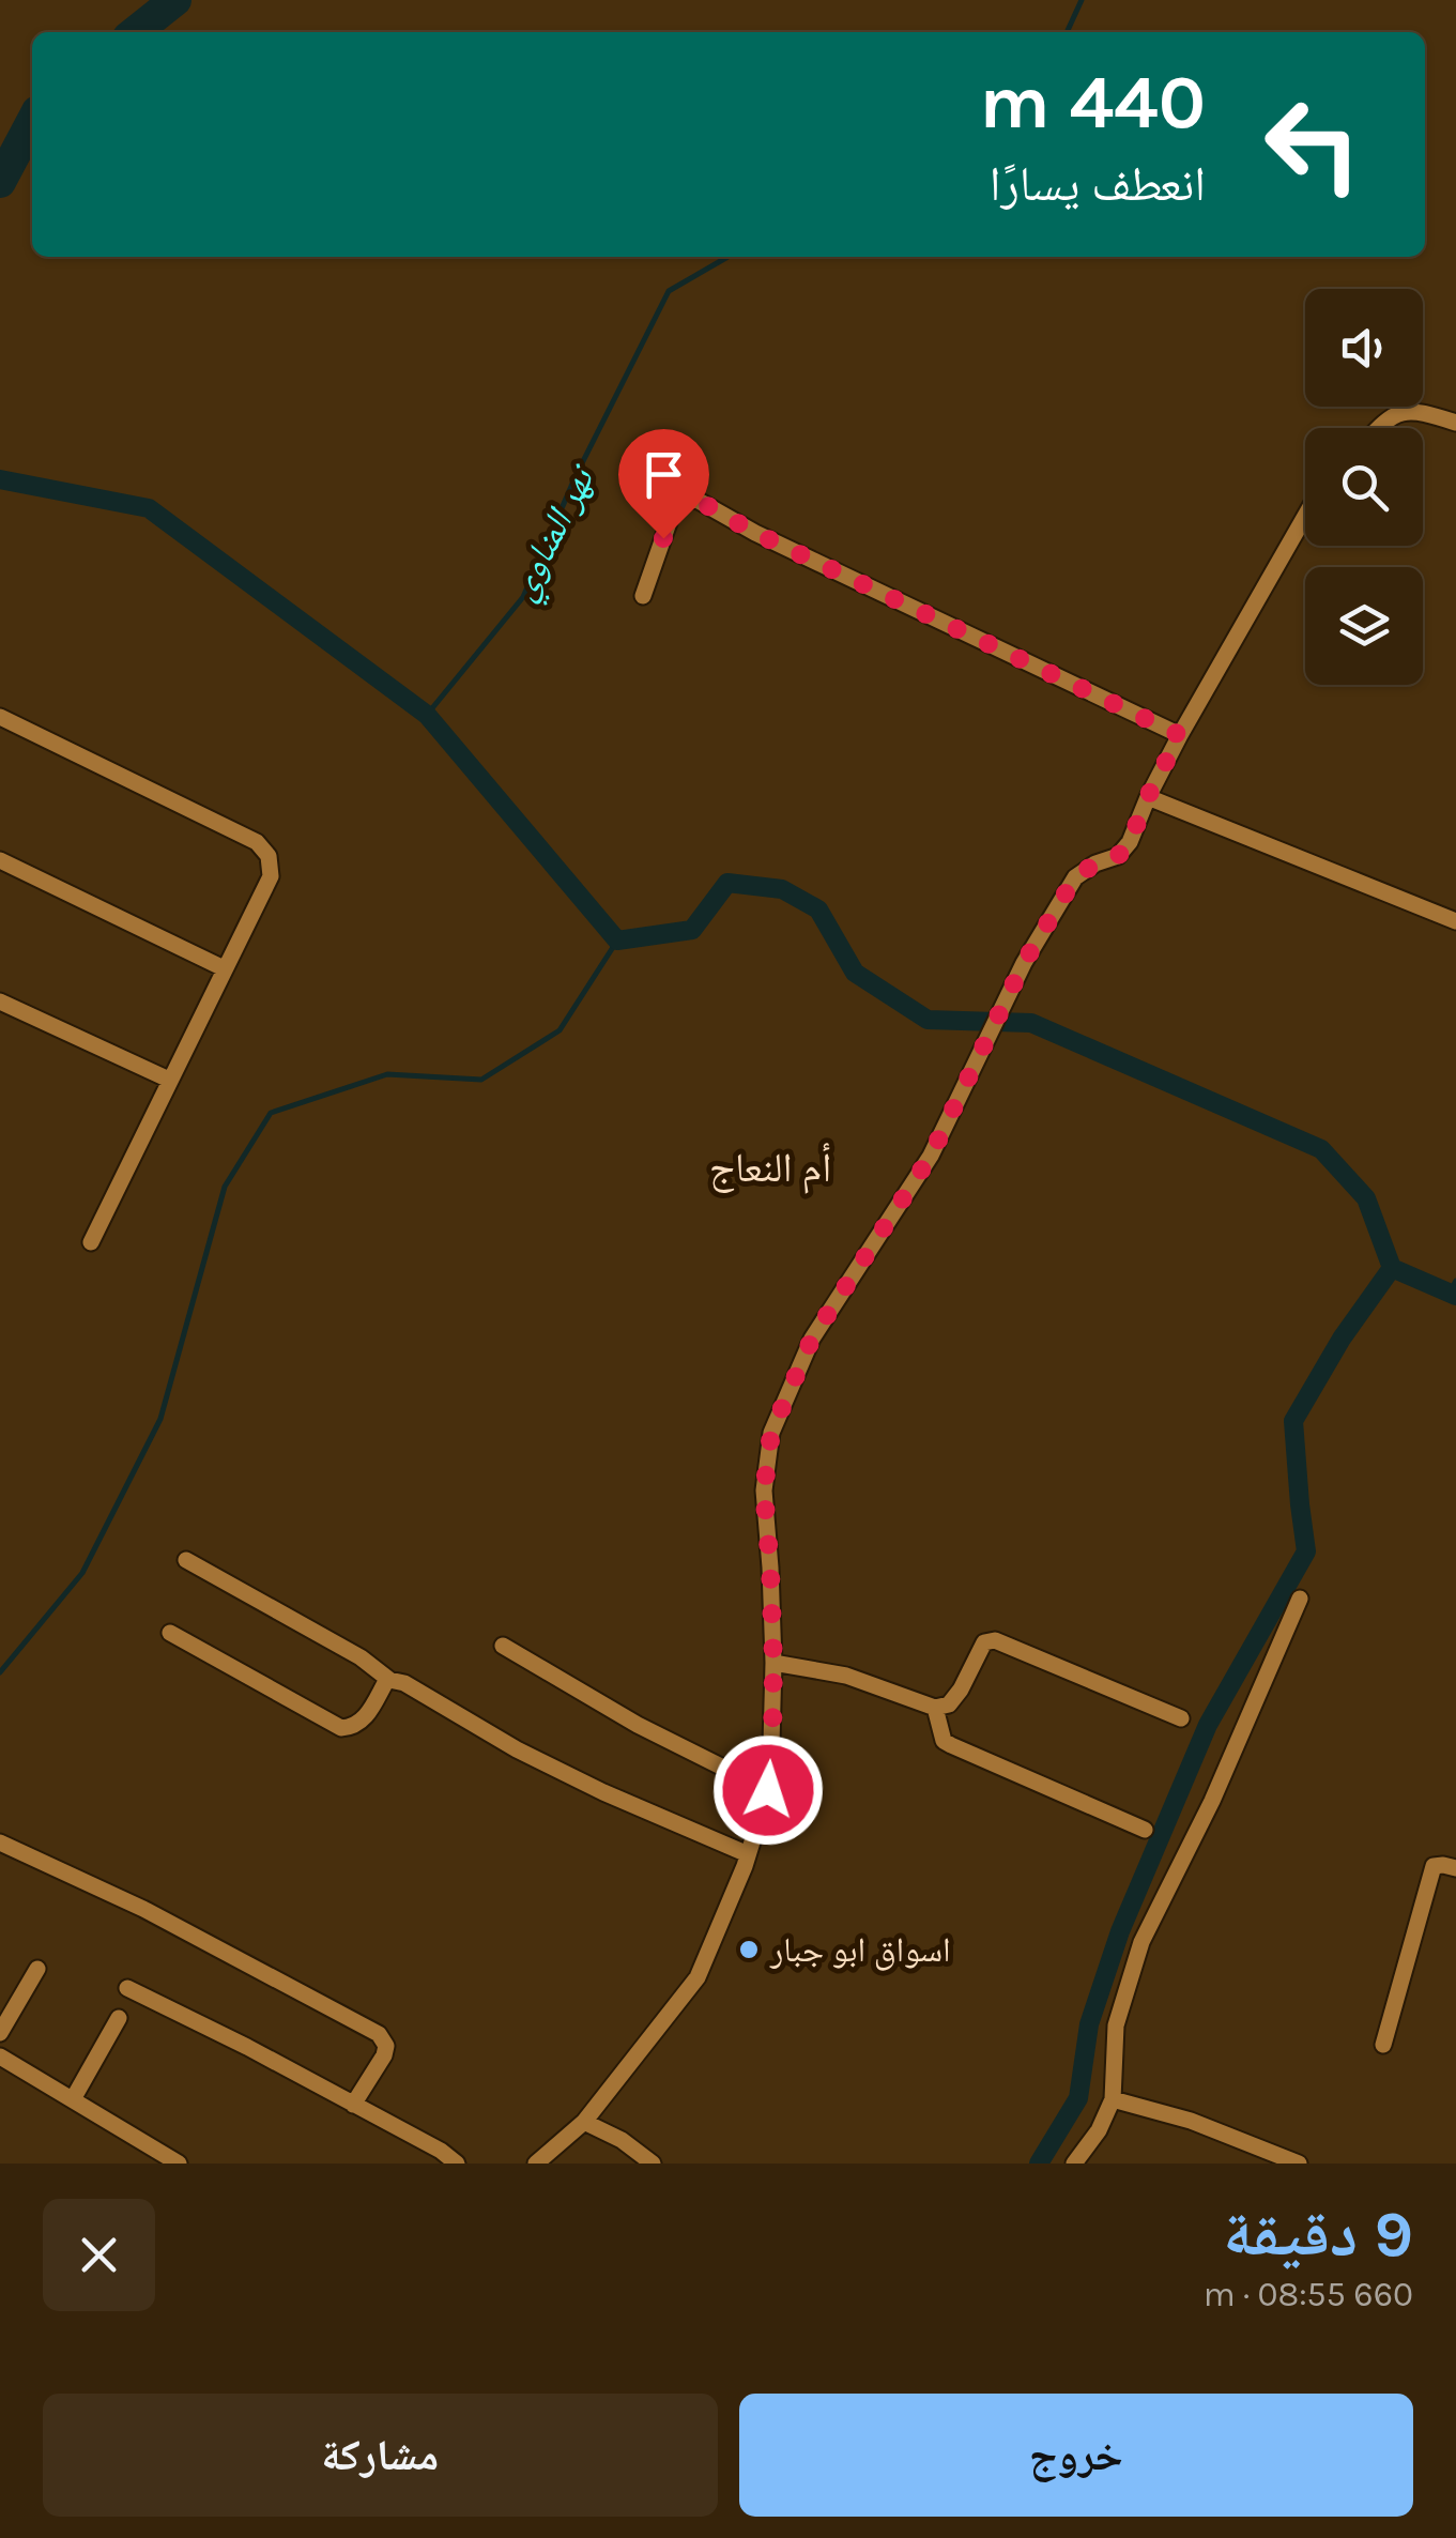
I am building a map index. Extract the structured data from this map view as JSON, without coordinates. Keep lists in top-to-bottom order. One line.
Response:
{"districts":["أم النعاج"],"water":["نهر المناوي"],"places":["اسواق ابو جبار"],"page":{"turn":["440 m","انعطف يسارًا"],"heading":["9 دقيقة","660 m · 08:55"],"buttons":["خروج","مشاركة"]}}
